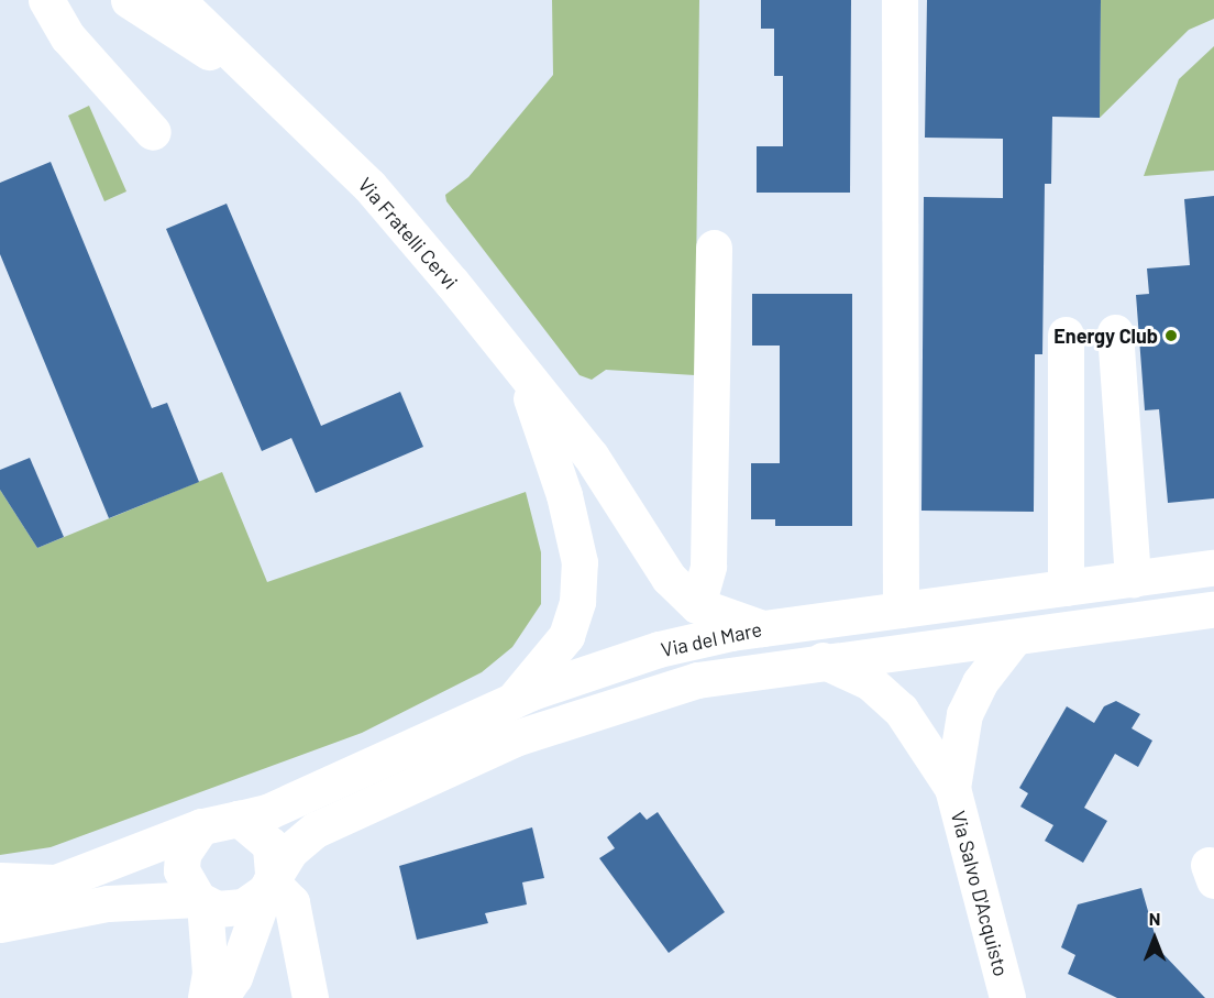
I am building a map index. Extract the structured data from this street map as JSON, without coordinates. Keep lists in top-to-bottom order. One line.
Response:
{"streets":{"main road":["Via Fratelli Cervi","Via del Mare","Via Salvo D'Acquisto"]},"places":["Energy Club"],"north":"top"}
